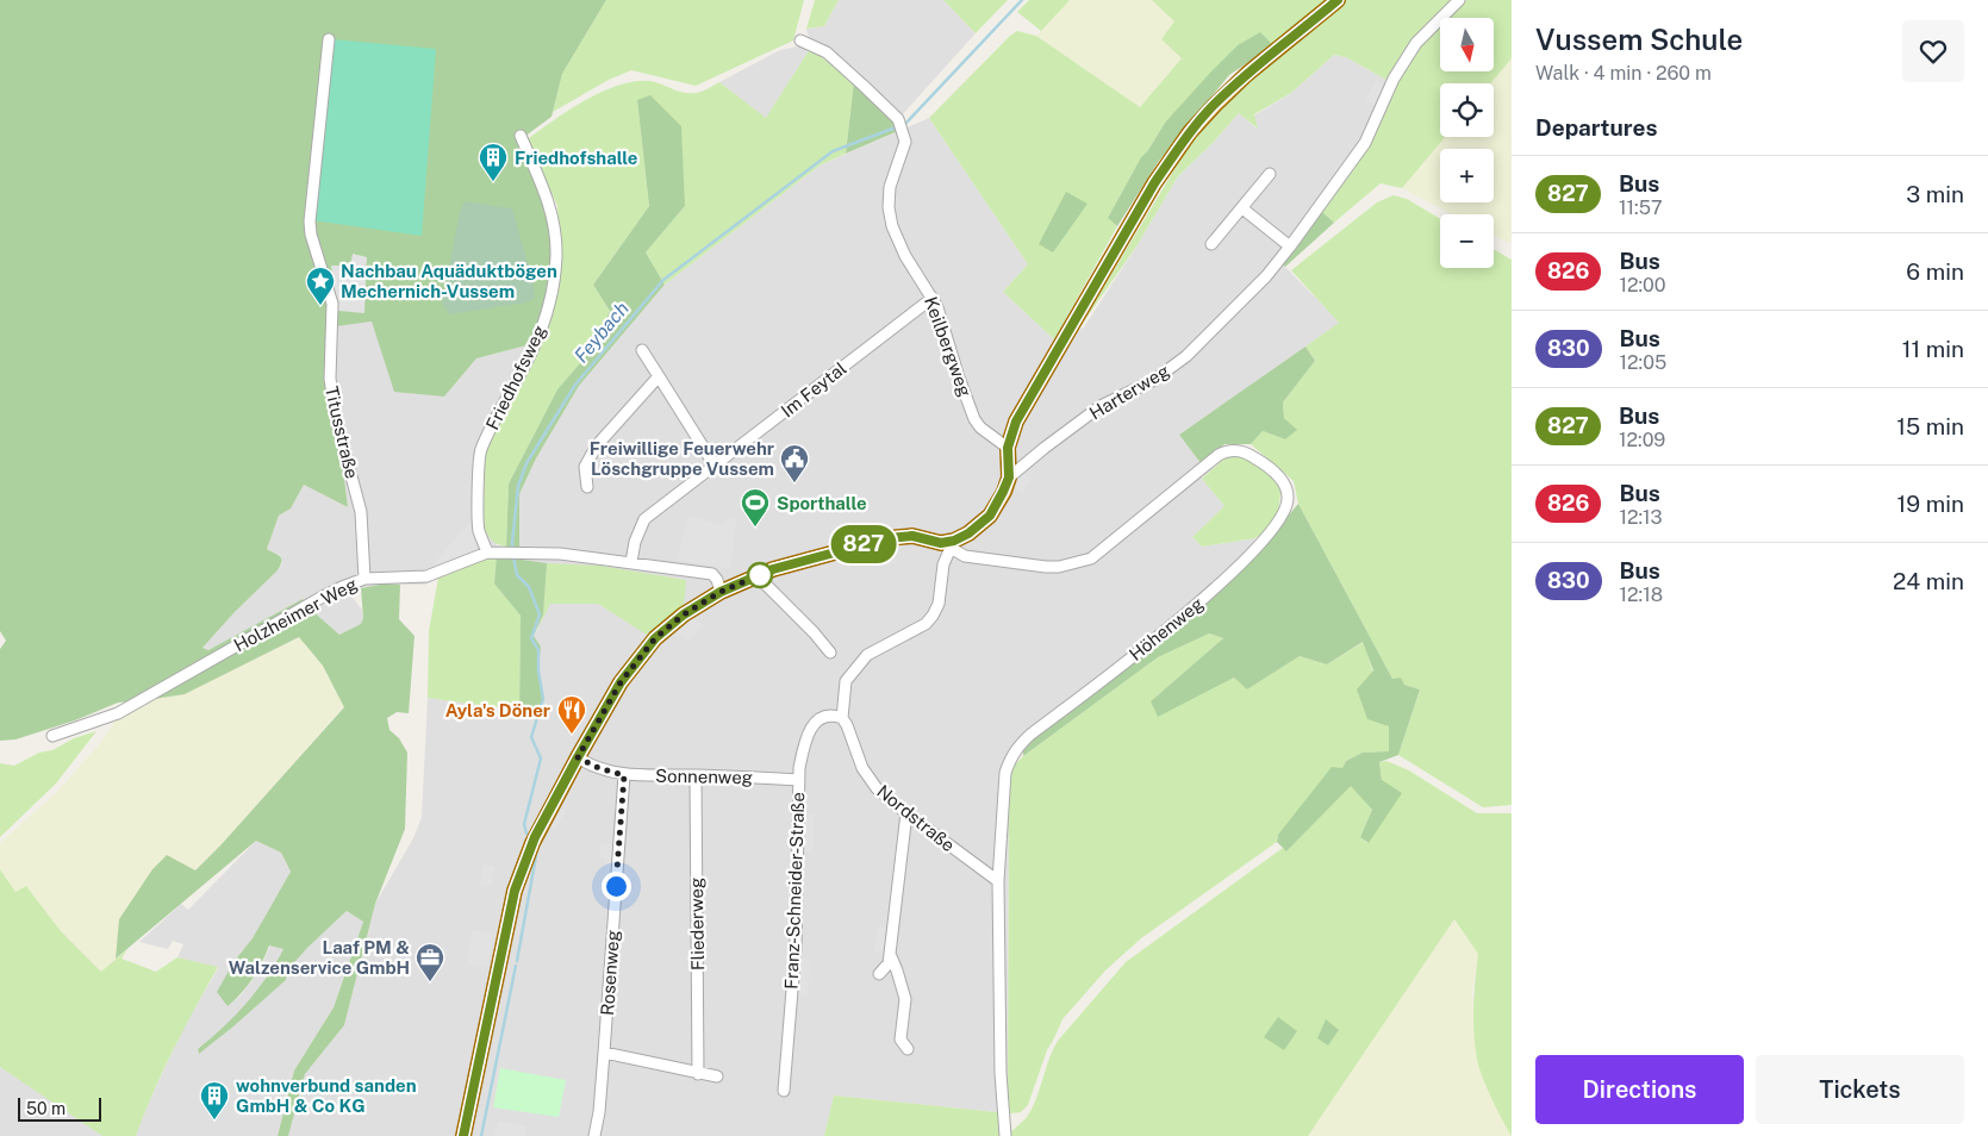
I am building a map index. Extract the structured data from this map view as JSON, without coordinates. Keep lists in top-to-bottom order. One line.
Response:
{"streets":{"street":["Keilbergweg","Friedhofsweg","Im Feytal","Harterweg","Titusstraße","Holzheimer Weg","Höhenweg","Sonnenweg","Nordstraße","Franz-Schneider-Straße","Fliederweg","Rosenweg"]},"crossings":[["Keilbergweg","Im Feytal"],["Friedhofsweg","Holzheimer Weg"],["Im Feytal","Holzheimer Weg"],["Titusstraße","Holzheimer Weg"],["Höhenweg","Nordstraße"],["Sonnenweg","Franz-Schneider-Straße"],["Sonnenweg","Fliederweg"],["Sonnenweg","Rosenweg"],["Nordstraße","Franz-Schneider-Straße"]],"water":["Feybach"],"places":{"building":["Friedhofshalle","wohnverbund sanden GmbH & Co KG"],"place":["Nachbau Aquäduktbögen Mechernich-Vussem"],"public building":["Freiwillige Feuerwehr Löschgruppe Vussem"],"sports":["Sporthalle"],"restaurant":["Ayla's Döner"],"office":["Laaf PM & Walzenservice GmbH"]},"lines":["bus line 827"],"scale_bar":"50 m","north":"bottom","page":{"on_map":"827","heading":[["Vussem Schule","Walk · 4 min · 260 m"],"Departures"],"map_buttons":["+","−"],"list":[{"mark":"827","name":"Bus","note":"11:57","value":"3 min"},{"mark":"826","name":"Bus","note":"12:00","value":"6 min"},{"mark":"830","name":"Bus","note":"12:05","value":"11 min"},{"mark":"827","name":"Bus","note":"12:09","value":"15 min"},{"mark":"826","name":"Bus","note":"12:13","value":"19 min"},{"mark":"830","name":"Bus","note":"12:18","value":"24 min"}],"buttons":["Directions","Tickets"],"scale":"50 m"}}
